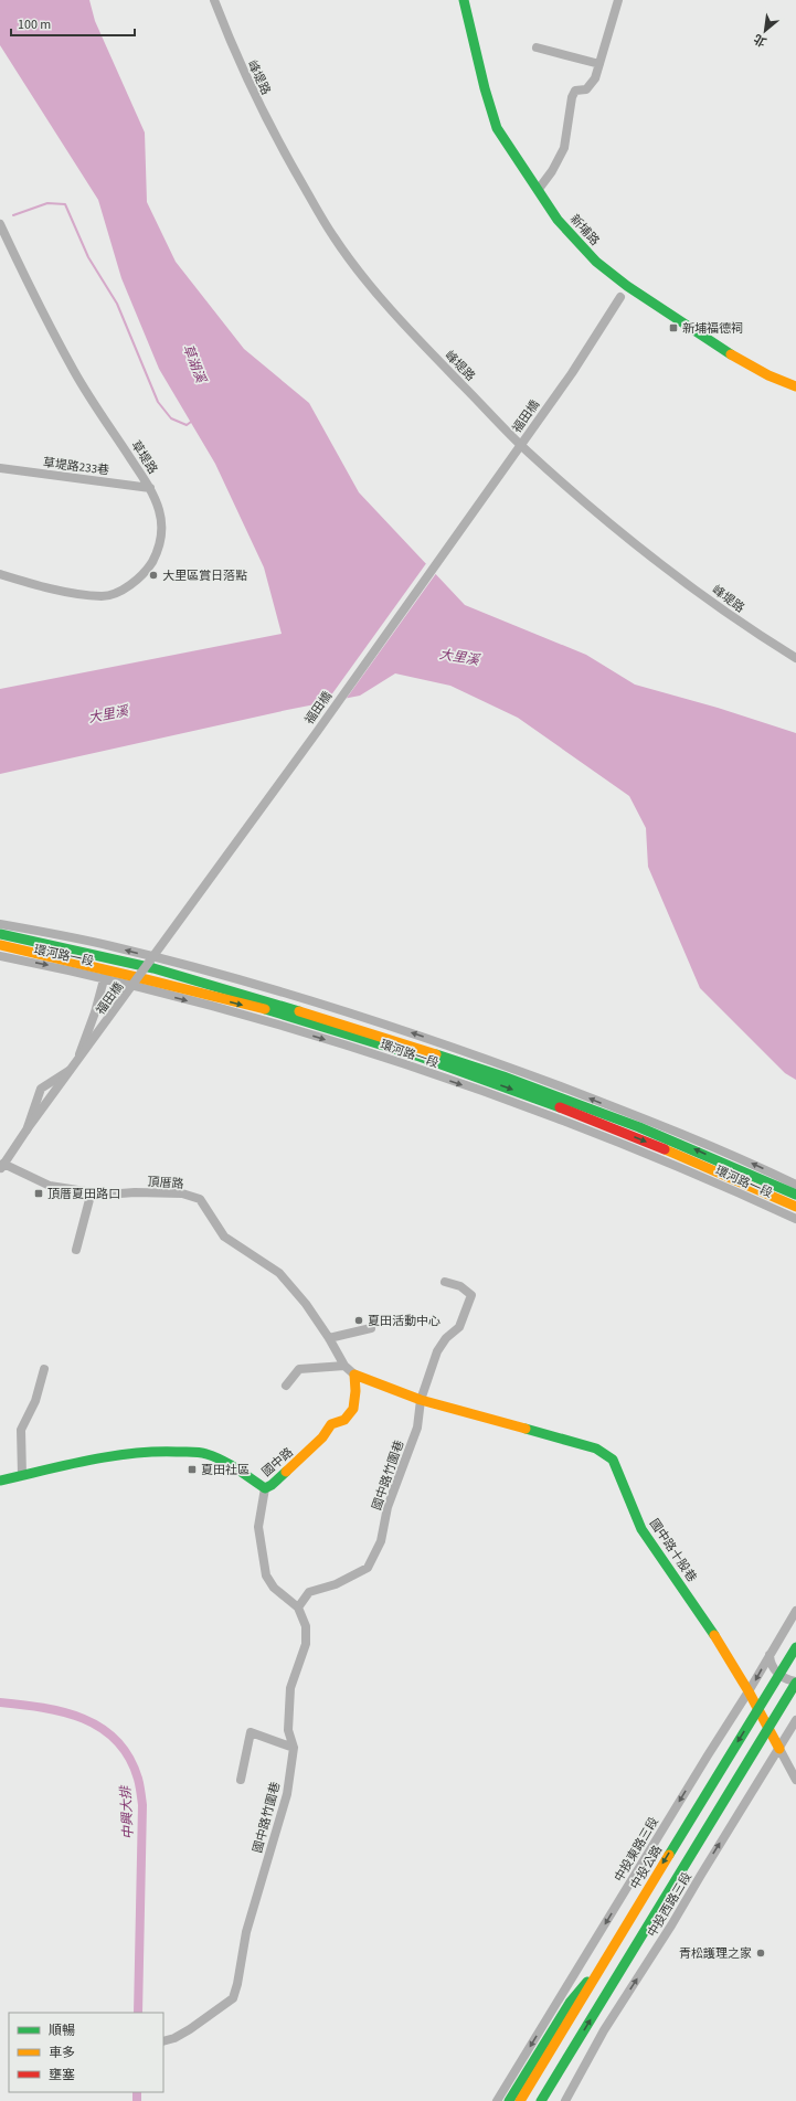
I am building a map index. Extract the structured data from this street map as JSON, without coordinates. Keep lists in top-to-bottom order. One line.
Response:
{"streets":{"street":["峰堤路","新埔路","福田橋","草堤路","草堤路233巷","環河路一段","頂厝路","國中路","國中路竹圍巷","國中路十股巷","中投東路三段","中投公路","中投西路三段"]},"crossings":[["新埔路","福田橋"],["福田橋","頂厝路"],["草堤路","草堤路233巷"],["頂厝路","國中路"],["國中路竹圍巷","國中路十股巷"],["國中路十股巷","中投東路三段"],["國中路十股巷","中投西路三段"]],"water":["草湖溪","大里溪","中興大排"],"places":{"transit":["新埔福德祠","頂厝夏田路口","夏田社區"],"other":["大里區賞日落點","夏田活動中心","青松護理之家"]},"legend":["順暢","車多","壅塞"],"scale_bar":"100 m","north":"bottom left"}
